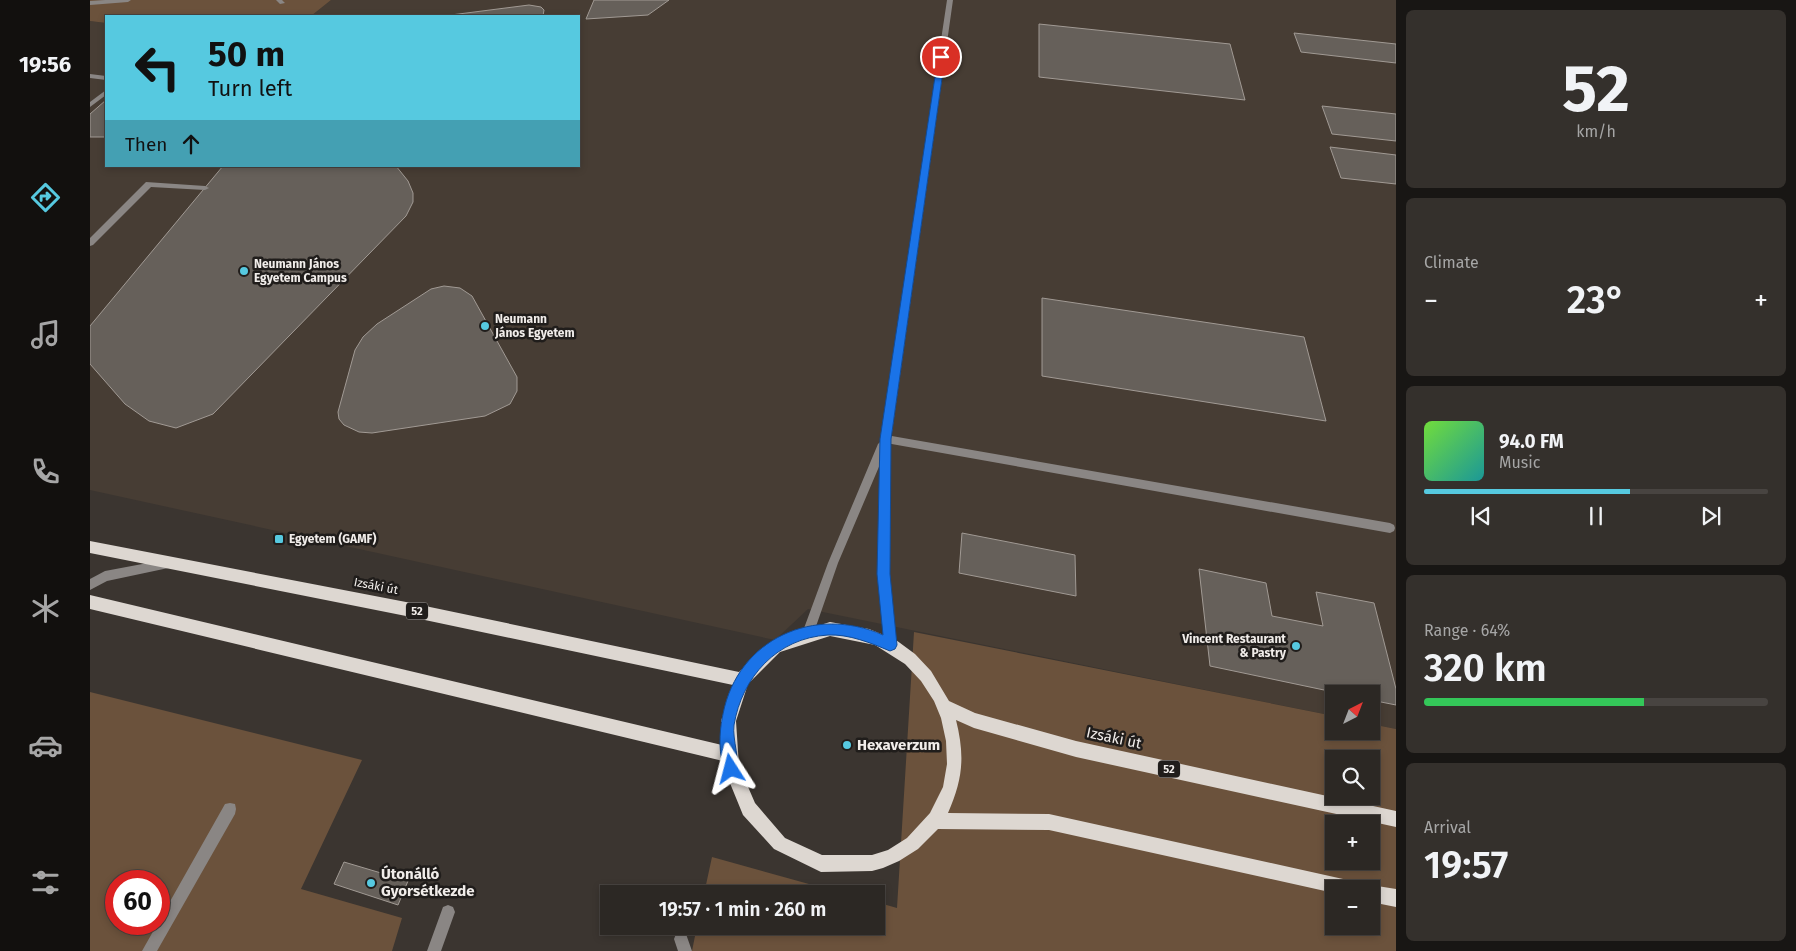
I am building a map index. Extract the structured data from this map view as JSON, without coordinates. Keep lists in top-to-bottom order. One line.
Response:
{"streets":{"main road":["Izsáki út","52"]},"places":{"other":["Neumann János Egyetem Campus","Neumann János Egyetem","Vincent Restaurant & Pastry","Hexaverzum","Útonálló Gyorsétkezde"],"transit":["Egyetem (GAMF)"]},"north":"top right","page":{"tabs":"19:56","tile":[["52","km/h"],"Climate",["Range · 64%","320 km"],["Arrival","19:57"]],"turn":["50 m","Turn left"],"then":"Then","heat":["−","23°","+"],"song":["94.0 FM","Music"],"map_buttons":["+","−"],"limit":"60","trip":"19:57 · 1 min · 260 m"}}
